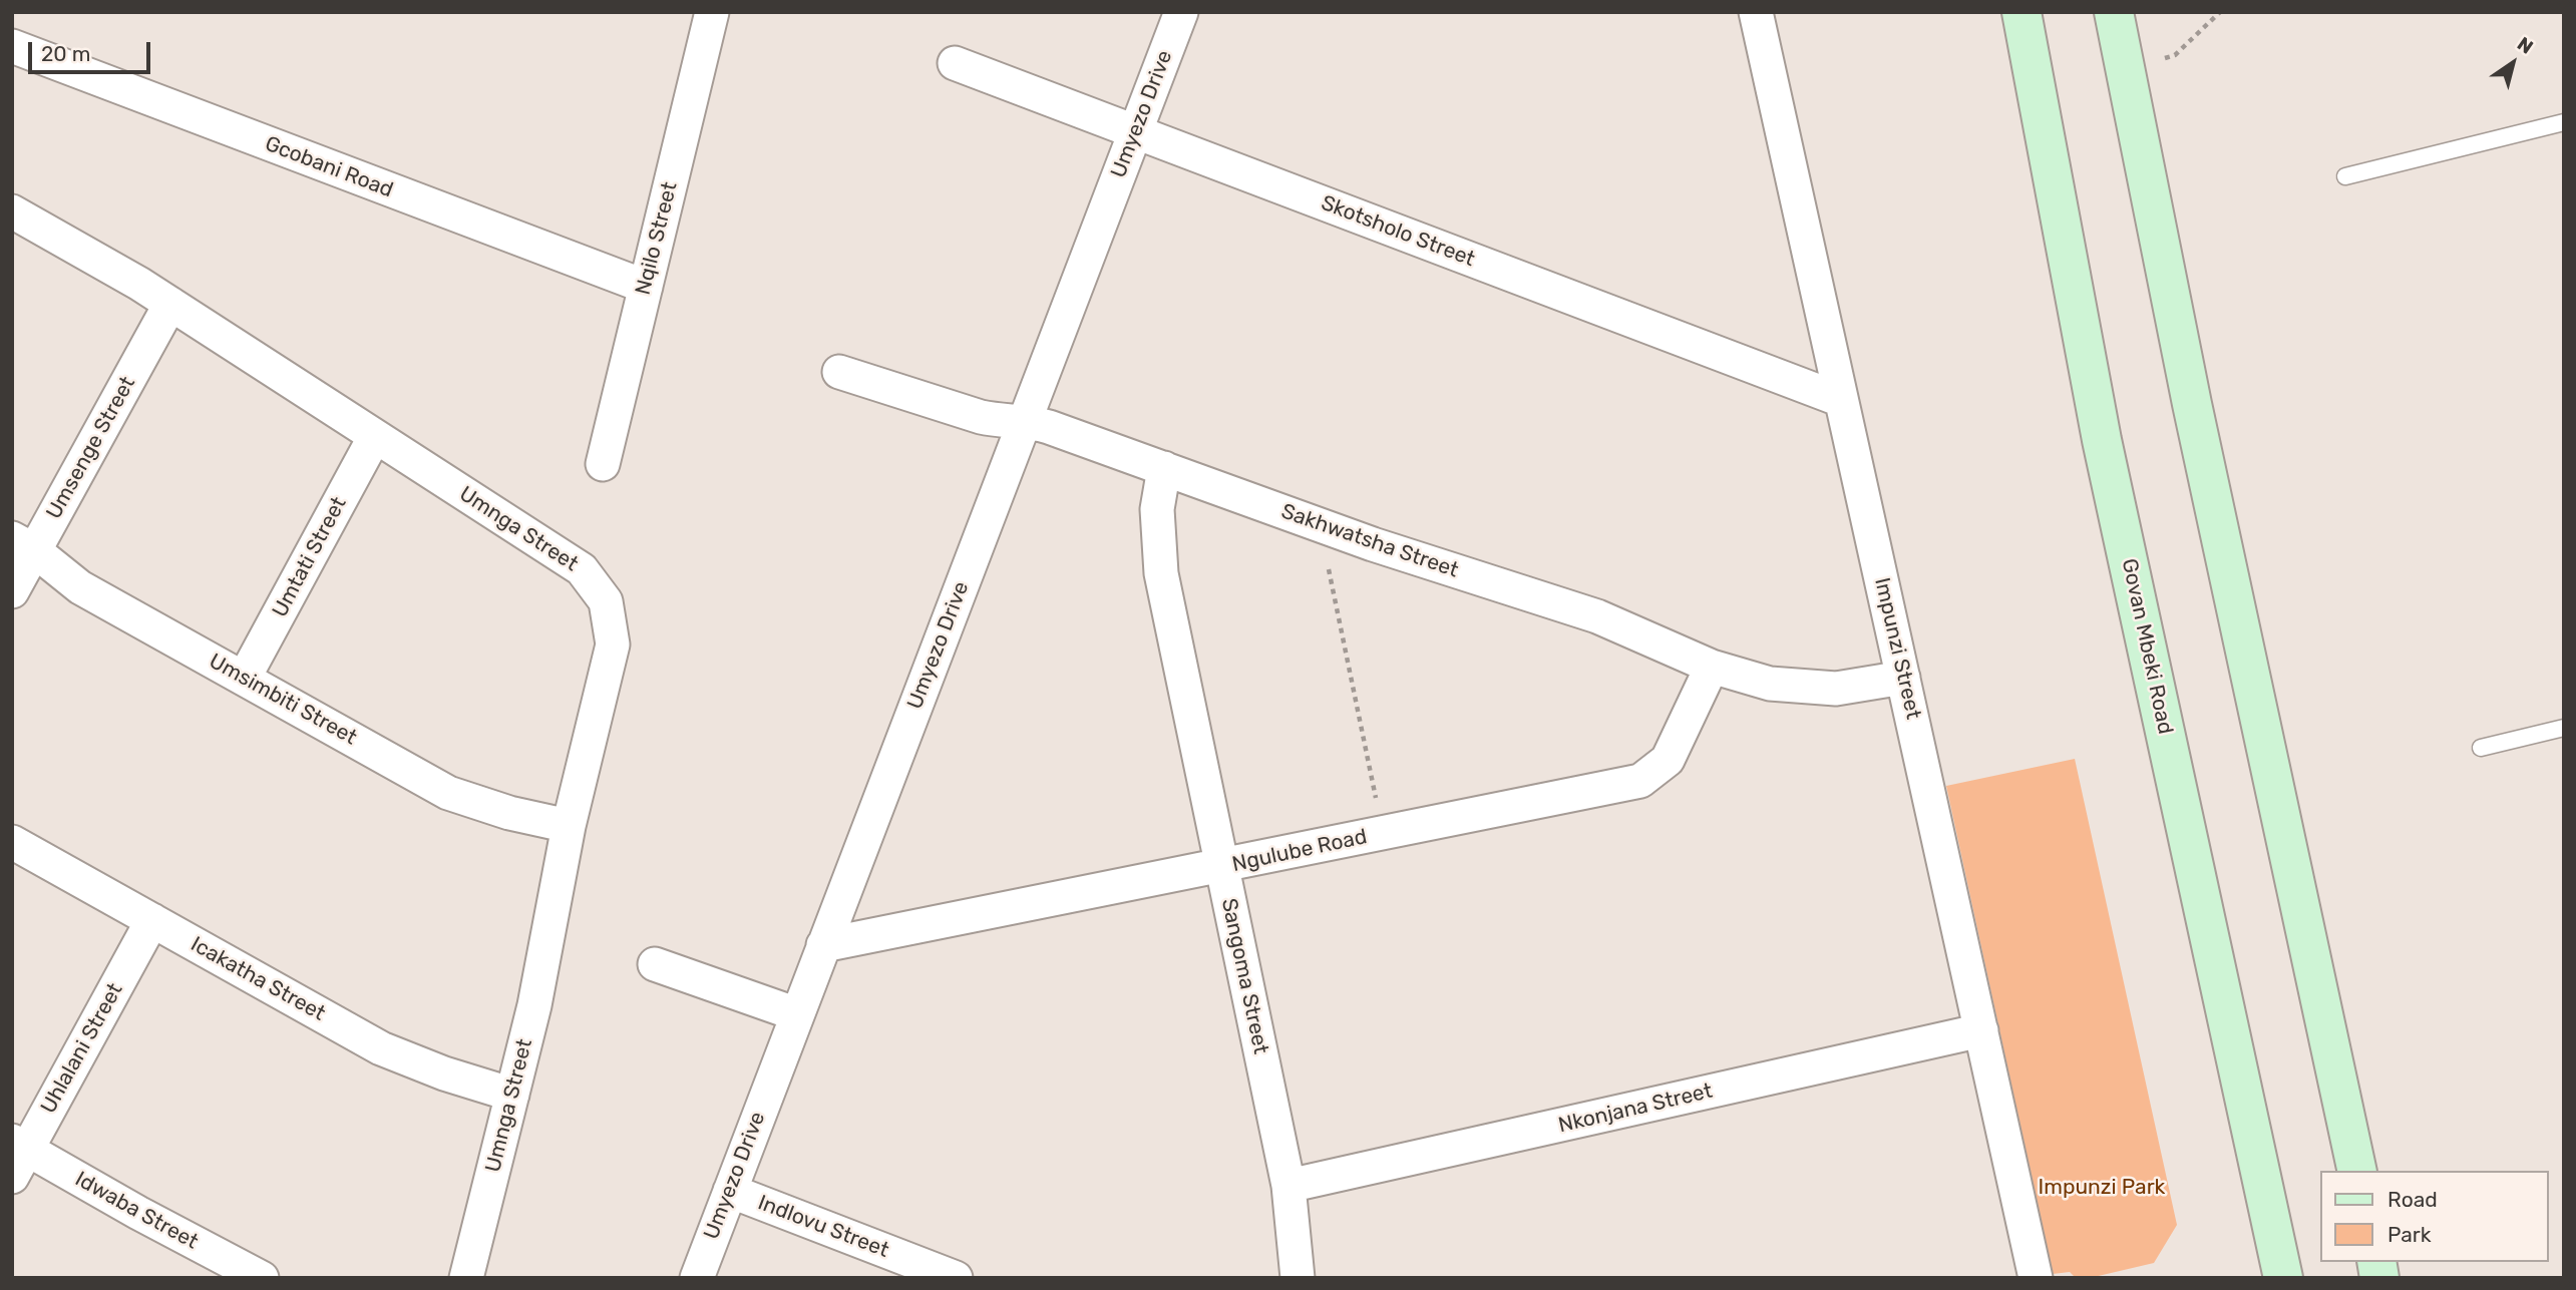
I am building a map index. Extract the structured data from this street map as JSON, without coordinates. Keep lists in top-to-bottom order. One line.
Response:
{"streets":{"main road":["Govan Mbeki Road"],"street":["Umyezo Drive","Gcobani Road","Skotsholo Street","Nqilo Street","Umsenge Street","Umnga Street","Sakhwatsha Street","Umtati Street","Impunzi Street","Umsimbiti Street","Ngulube Road","Sangoma Street","Icakatha Street","Uhlalani Street","Nkonjana Street","Idwaba Street","Indlovu Street"]},"crossings":[["Umyezo Drive","Skotsholo Street"],["Umyezo Drive","Sakhwatsha Street"],["Umyezo Drive","Ngulube Road"],["Umyezo Drive","Indlovu Street"],["Gcobani Road","Nqilo Street"],["Skotsholo Street","Impunzi Street"],["Umsenge Street","Umnga Street"],["Umsenge Street","Umsimbiti Street"],["Umnga Street","Umtati Street"],["Umnga Street","Umsimbiti Street"],["Umnga Street","Icakatha Street"],["Sakhwatsha Street","Impunzi Street"],["Sakhwatsha Street","Ngulube Road"],["Sakhwatsha Street","Sangoma Street"],["Umtati Street","Umsimbiti Street"],["Impunzi Street","Nkonjana Street"],["Ngulube Road","Sangoma Street"],["Sangoma Street","Nkonjana Street"],["Icakatha Street","Uhlalani Street"],["Uhlalani Street","Idwaba Street"]],"parks":["Impunzi Park"],"legend":["Road","Park"],"scale_bar":"20 m","north":"top right"}
